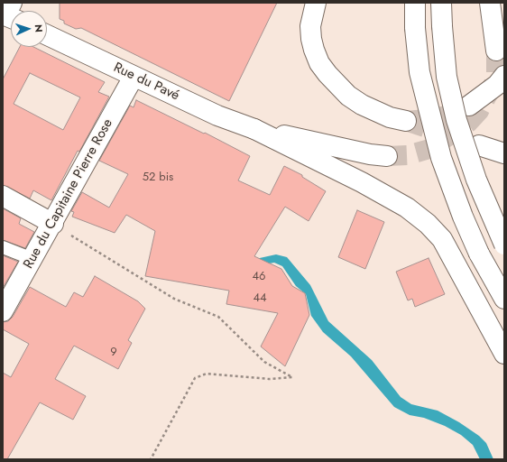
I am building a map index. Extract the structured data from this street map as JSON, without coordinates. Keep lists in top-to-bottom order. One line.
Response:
{"streets":{"main road":["Rue du Pavé","Rue du Capitaine Pierre Rose"]},"crossings":[["Rue du Pavé","Rue du Capitaine Pierre Rose"]],"house_numbers":["52 bis","46","44","9"],"north":"right"}
